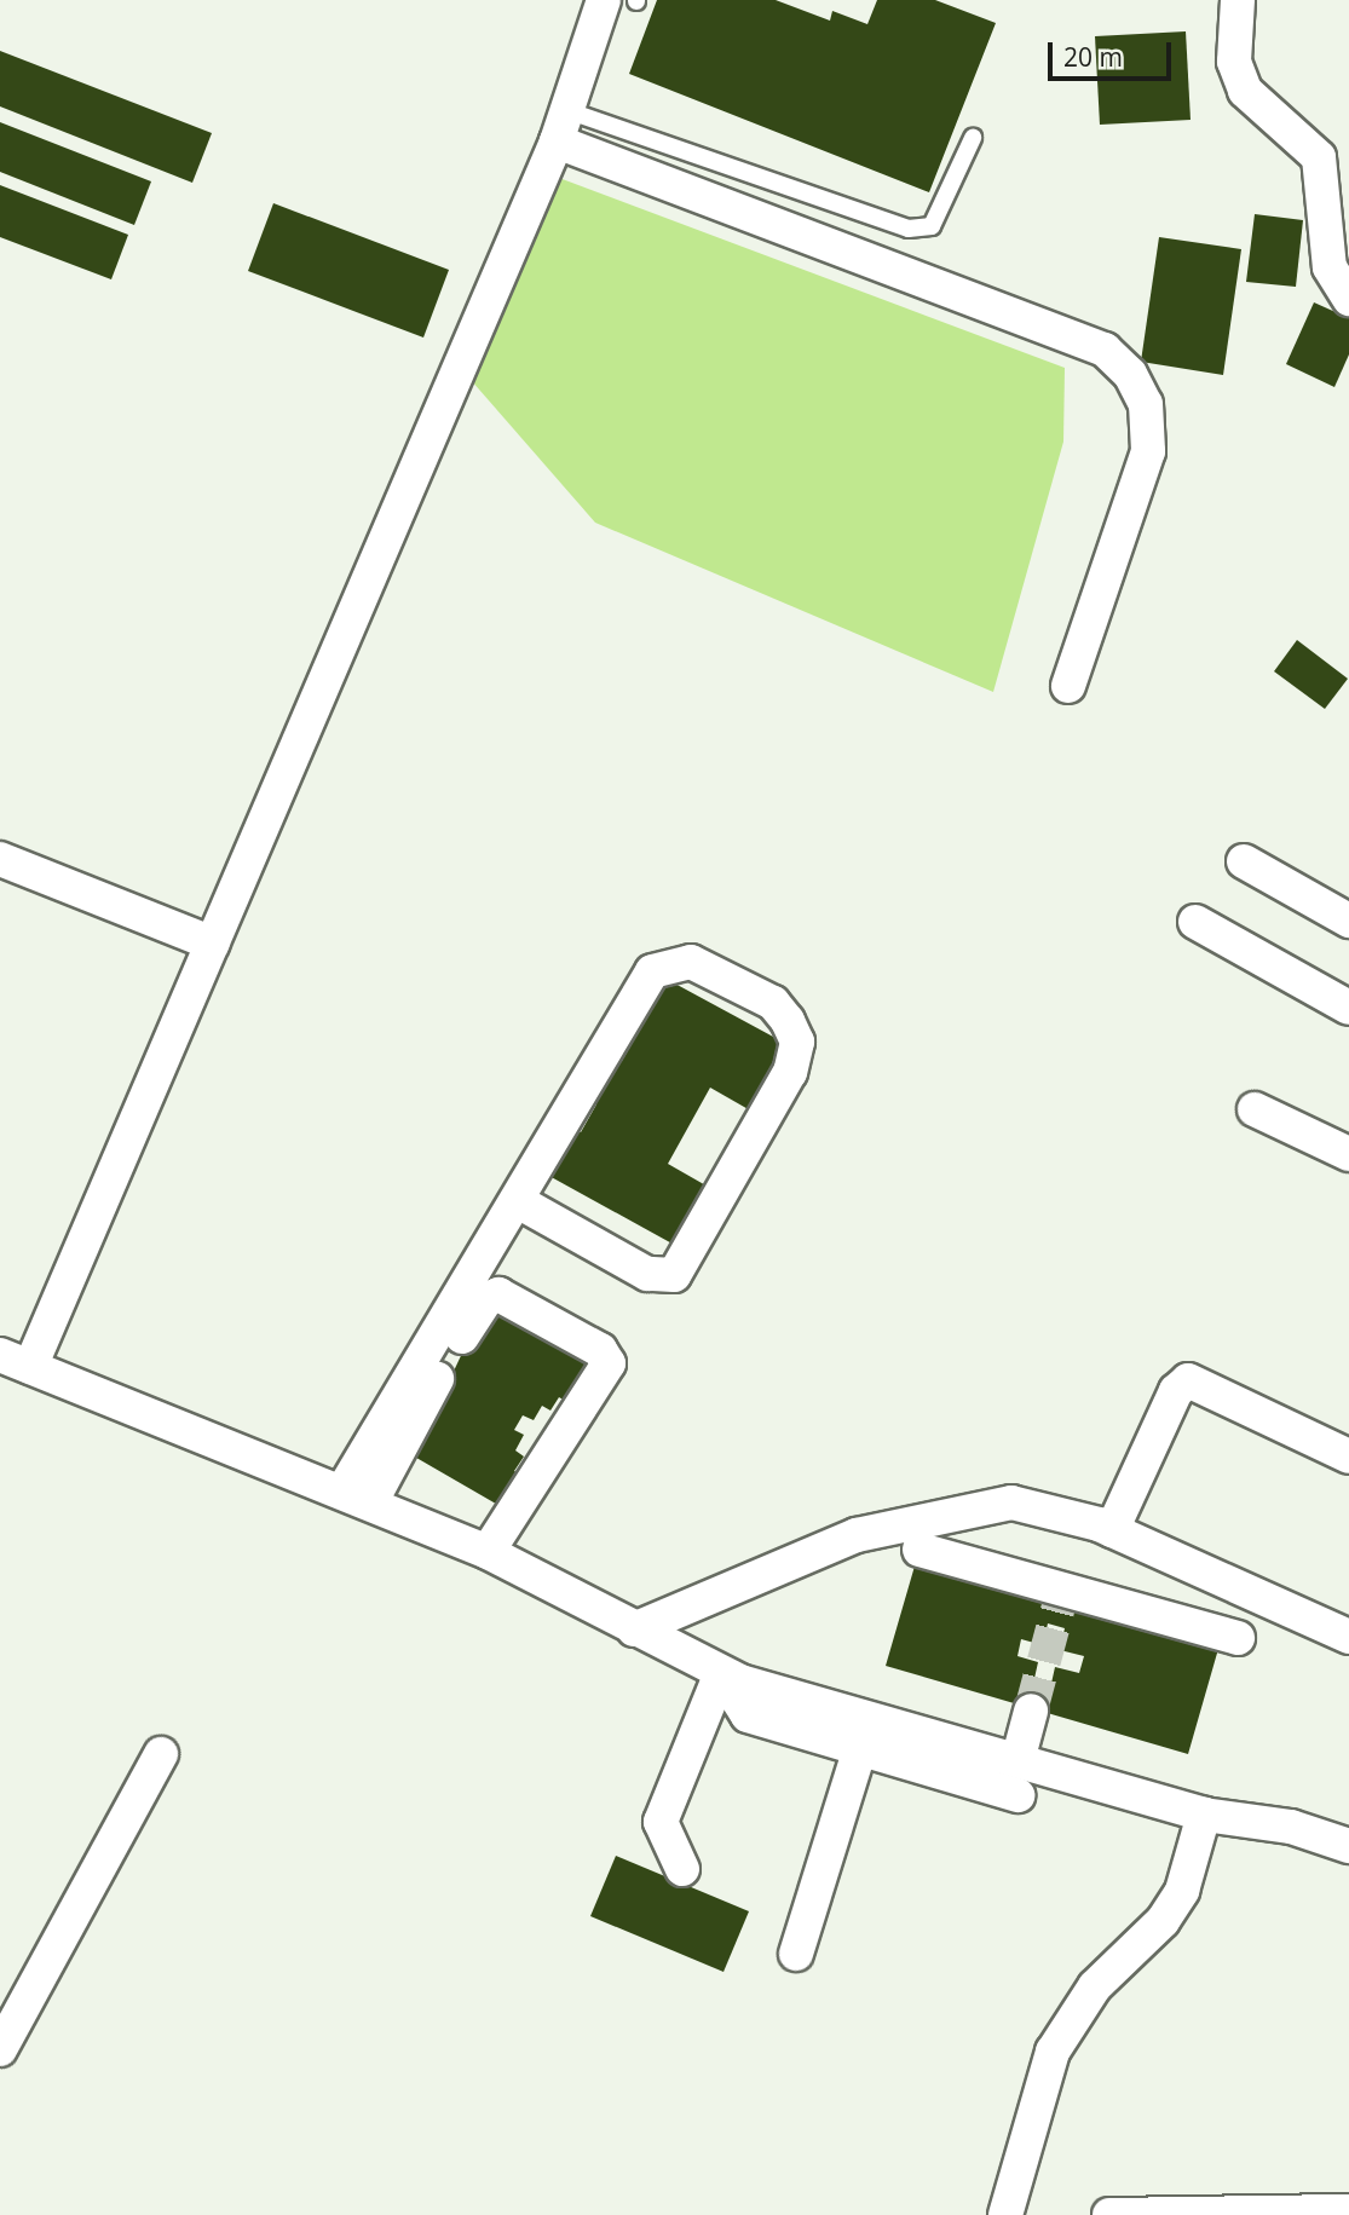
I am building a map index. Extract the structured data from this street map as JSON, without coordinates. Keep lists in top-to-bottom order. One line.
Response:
{"scale_bar":"20 m"}
